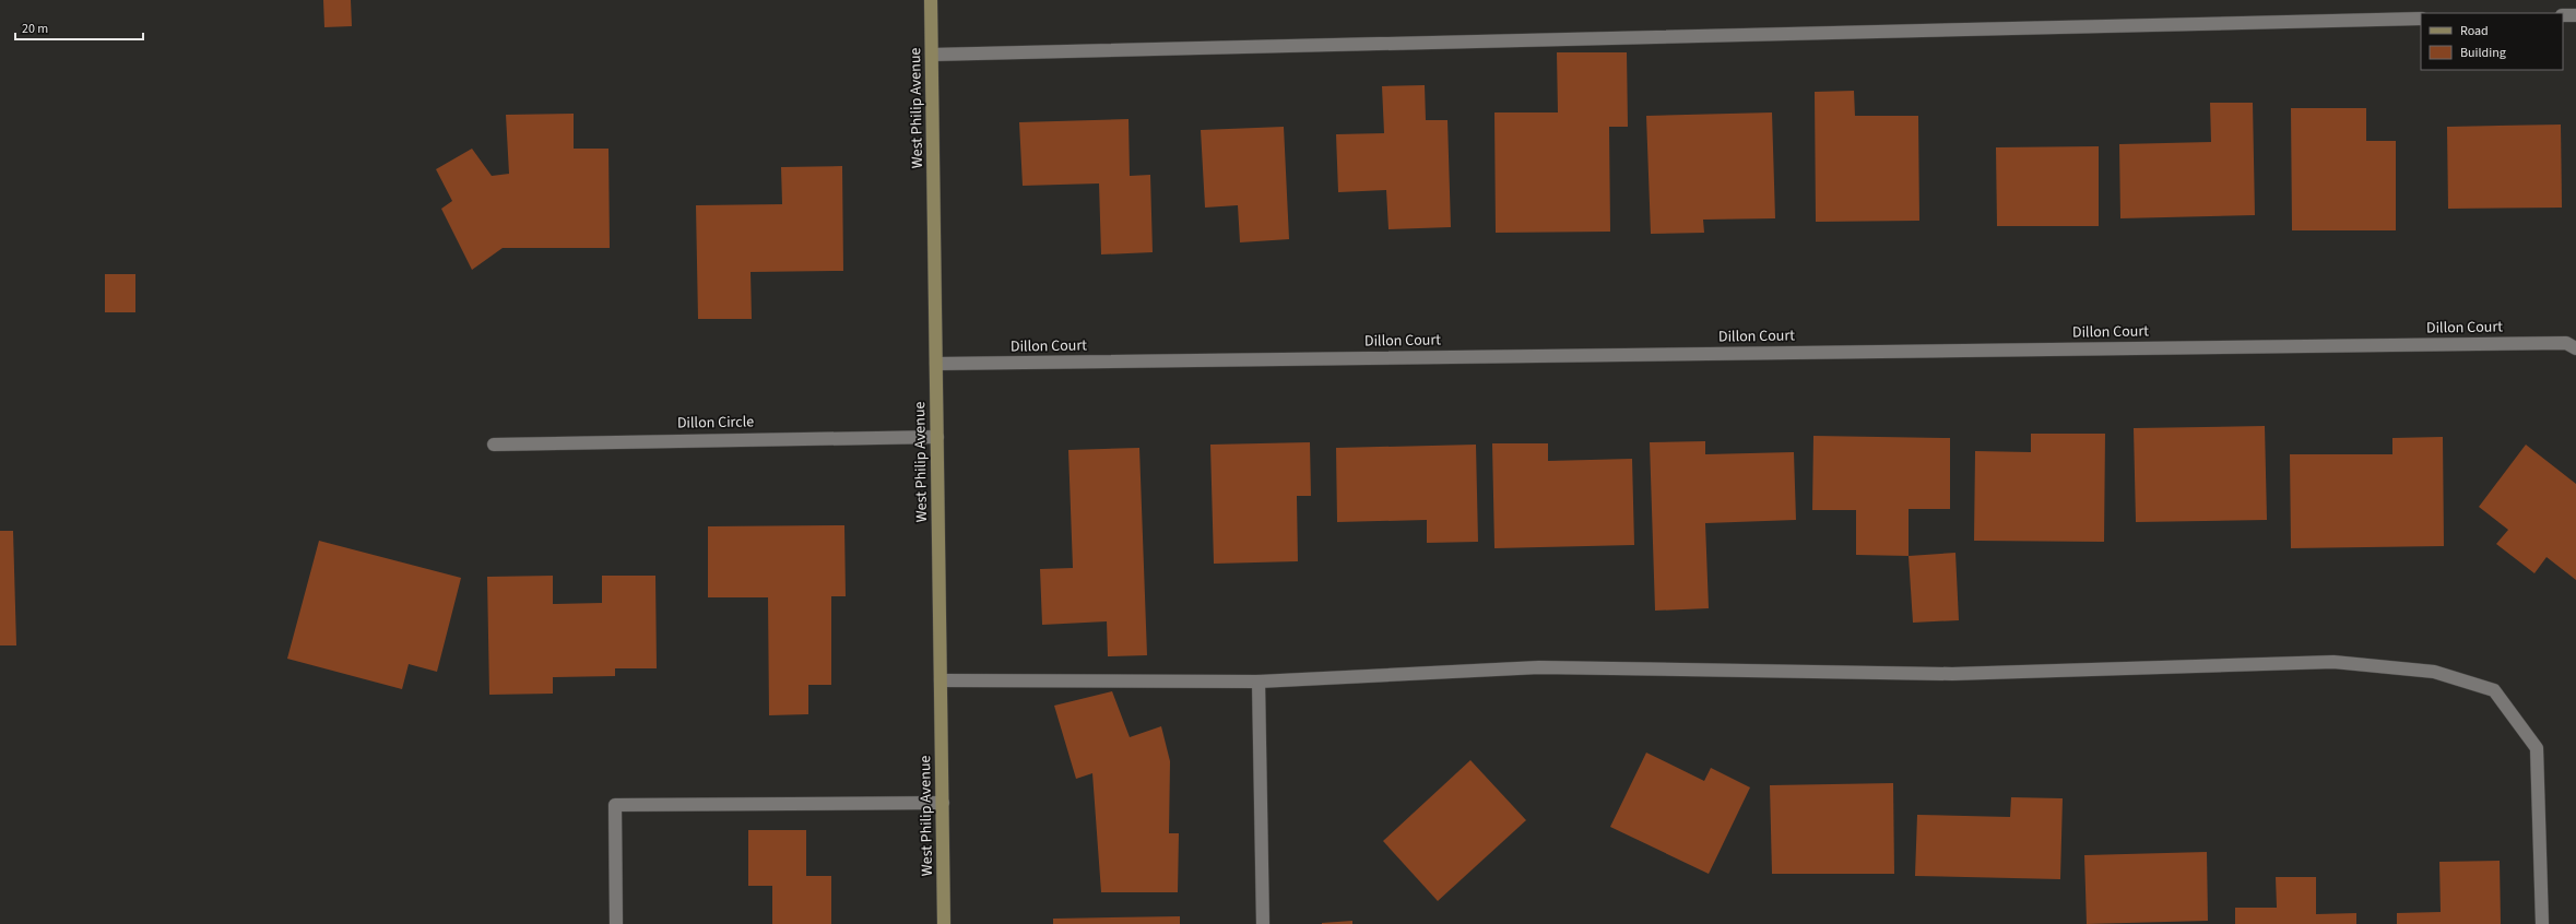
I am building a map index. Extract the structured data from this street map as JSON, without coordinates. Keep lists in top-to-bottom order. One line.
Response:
{"streets":{"street":["West Philip Avenue","Dillon Court","Dillon Circle"]},"crossings":[["West Philip Avenue","Dillon Court"],["West Philip Avenue","Dillon Circle"]],"legend":["Road","Building"],"scale_bar":"20 m"}
